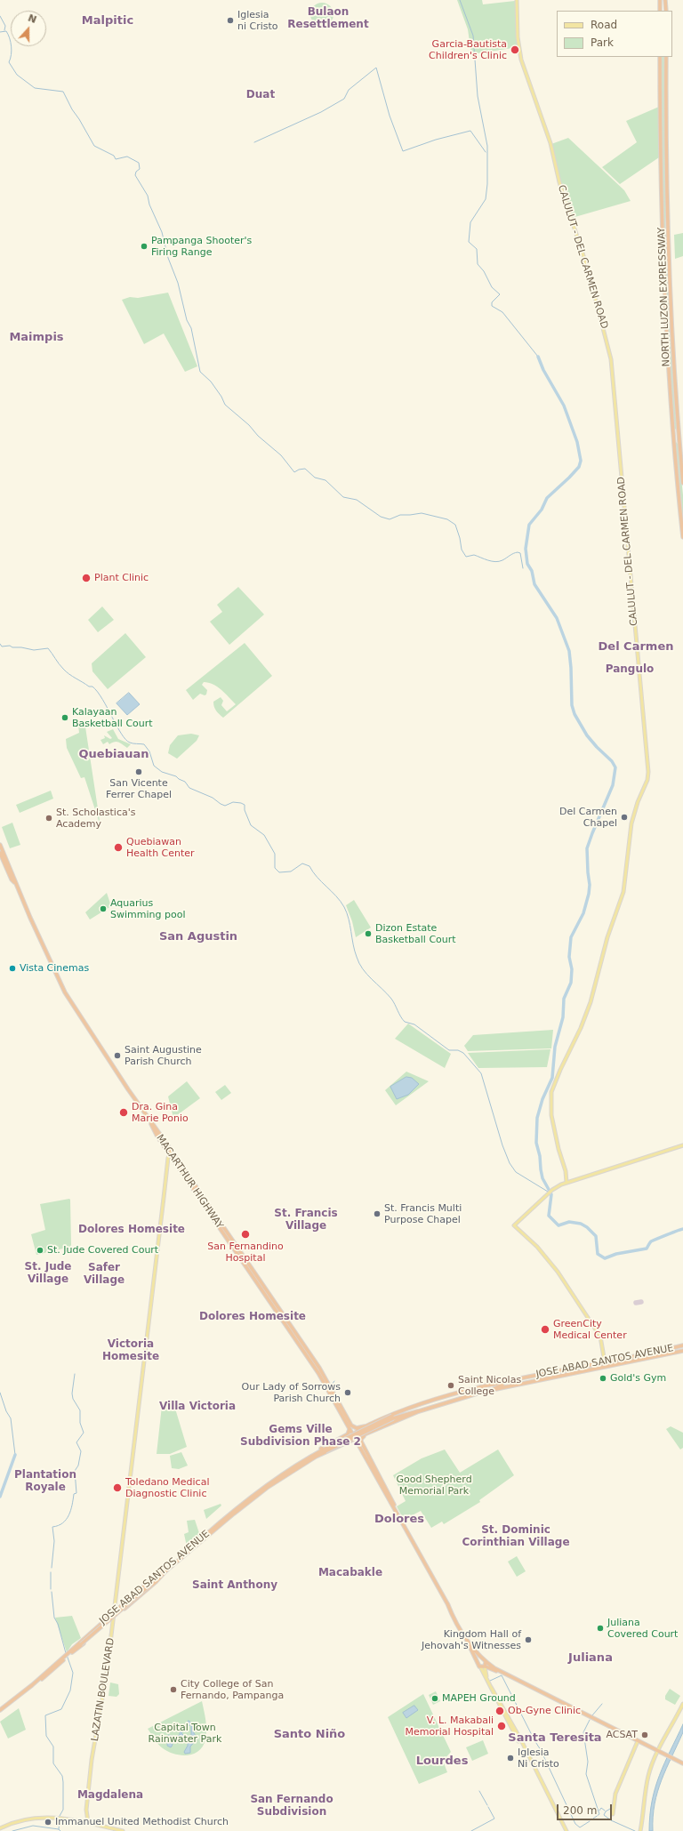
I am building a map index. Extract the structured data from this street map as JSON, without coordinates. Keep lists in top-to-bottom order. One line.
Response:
{"streets":{"highway":["NORTH LUZON EXPRESSWAY","MACARTHUR HIGHWAY","JOSE ABAD SANTOS AVENUE"],"main road":["CALULUT - DEL CARMEN ROAD","LAZATIN BOULEVARD"]},"crossings":[["MACARTHUR HIGHWAY","JOSE ABAD SANTOS AVENUE"],["MACARTHUR HIGHWAY","LAZATIN BOULEVARD"],["JOSE ABAD SANTOS AVENUE","LAZATIN BOULEVARD"]],"districts":["Bulaon Resettlement","Malpitic","Duat","Maimpis","Del Carmen","Pangulo","Quebiauan","San Agustin","St. Francis Village","Dolores Homesite","St. Jude Village","Safer Village","Dolores Homesite","Victoria Homesite","Villa Victoria","Gems Ville Subdivision Phase 2","Plantation Royale","Dolores","St. Dominic Corinthian Village","Macabakle","Saint Anthony","Juliana","Santo Niño","Santa Teresita","Lourdes","Magdalena","San Fernando Subdivision"],"parks":["Good Shepherd Memorial Park","Capital Town Rainwater Park"],"places":["Iglesia ni Cristo","Garcia-Bautista Children's Clinic","Pampanga Shooter's Firing Range","Plant Clinic","Kalayaan Basketball Court","San Vicente Ferrer Chapel","Del Carmen Chapel","St. Scholastica's Academy","Quebiawan Health Center","Aquarius Swimming pool","Dizon Estate Basketball Court","Vista Cinemas","Saint Augustine Parish Church","Dra. Gina Marie Ponio","St. Francis Multi Purpose Chapel","San Fernandino Hospital","St. Jude Covered Court","GreenCity Medical Center","Gold's Gym","Saint Nicolas College","Our Lady of Sorrows Parish Church","Toledano Medical Diagnostic Clinic","Juliana Covered Court","Kingdom Hall of Jehovah's Witnesses","City College of San Fernando, Pampanga","MAPEH Ground","Ob-Gyne Clinic","V. L. Makabali Memorial Hospital","ACSAT","Iglesia Ni Cristo","Immanuel United Methodist Church"],"legend":["Road","Park"],"scale_bar":"200 m","north":"top"}
